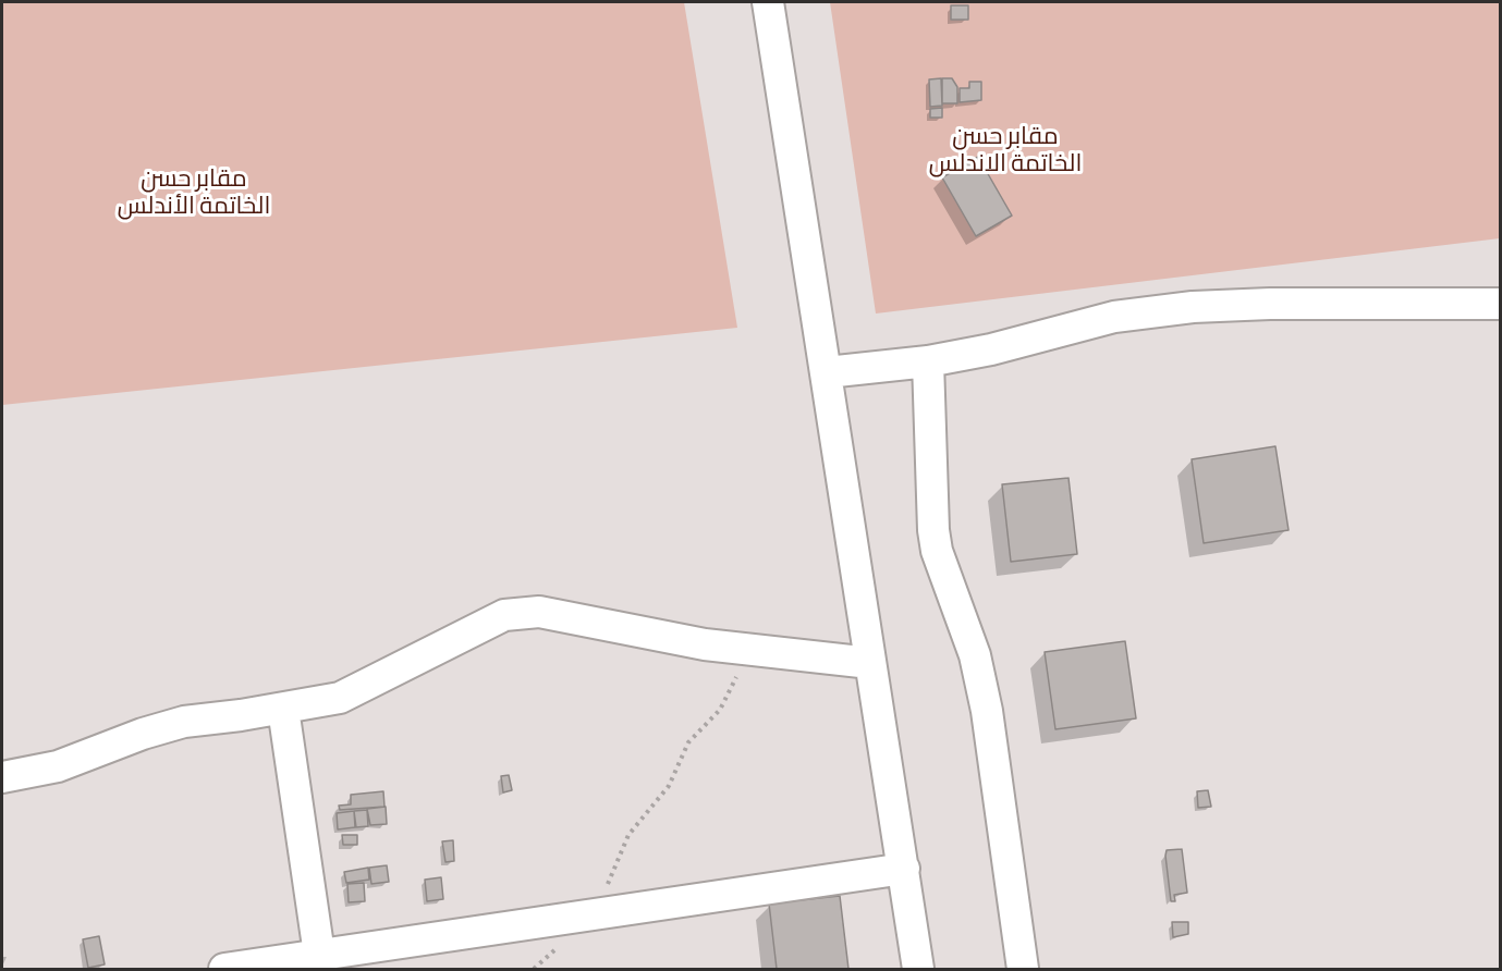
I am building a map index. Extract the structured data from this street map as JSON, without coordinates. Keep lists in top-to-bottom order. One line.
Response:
{"parks":["مقابر حسن الخاتمة الاندلس","مقابر حسن الخاتمة الأندلس"]}
